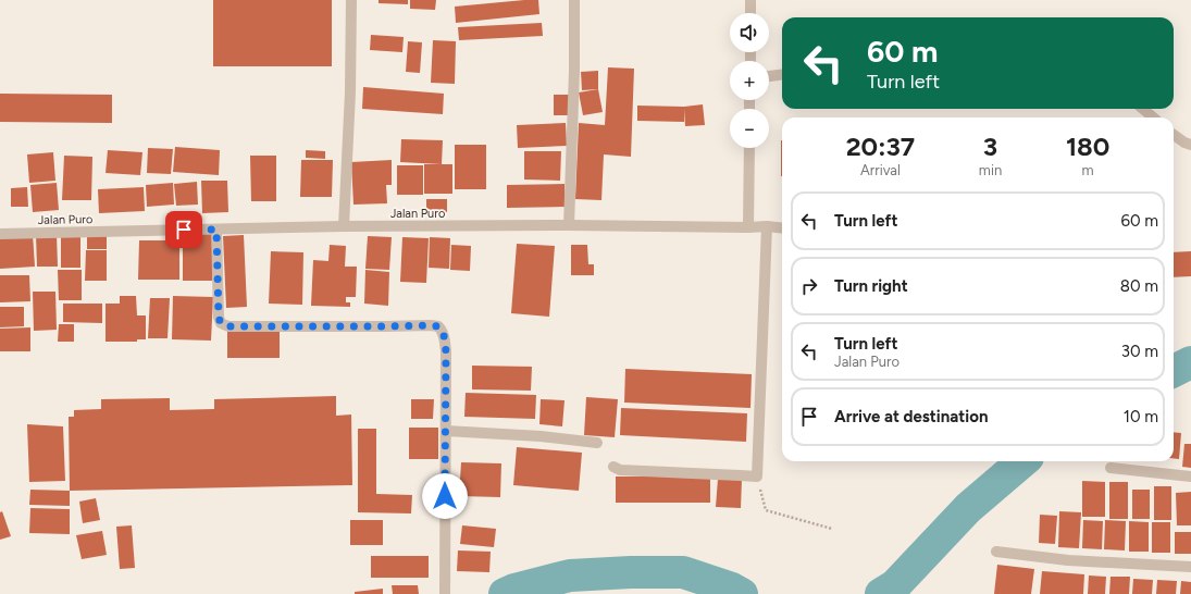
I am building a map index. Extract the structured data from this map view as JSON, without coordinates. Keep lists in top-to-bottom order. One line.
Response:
{"streets":{"street":["Jalan Puro"]},"page":{"map_buttons":["+","−"],"turn":["60 m","Turn left"],"eta":["20:37","Arrival","3","min","180","m"],"list":[{"name":"Turn left","value":"60 m"},{"name":"Turn right","value":"80 m"},{"name":"Turn left","note":"Jalan Puro","value":"30 m"},{"name":"Arrive at destination","value":"10 m"}]}}
